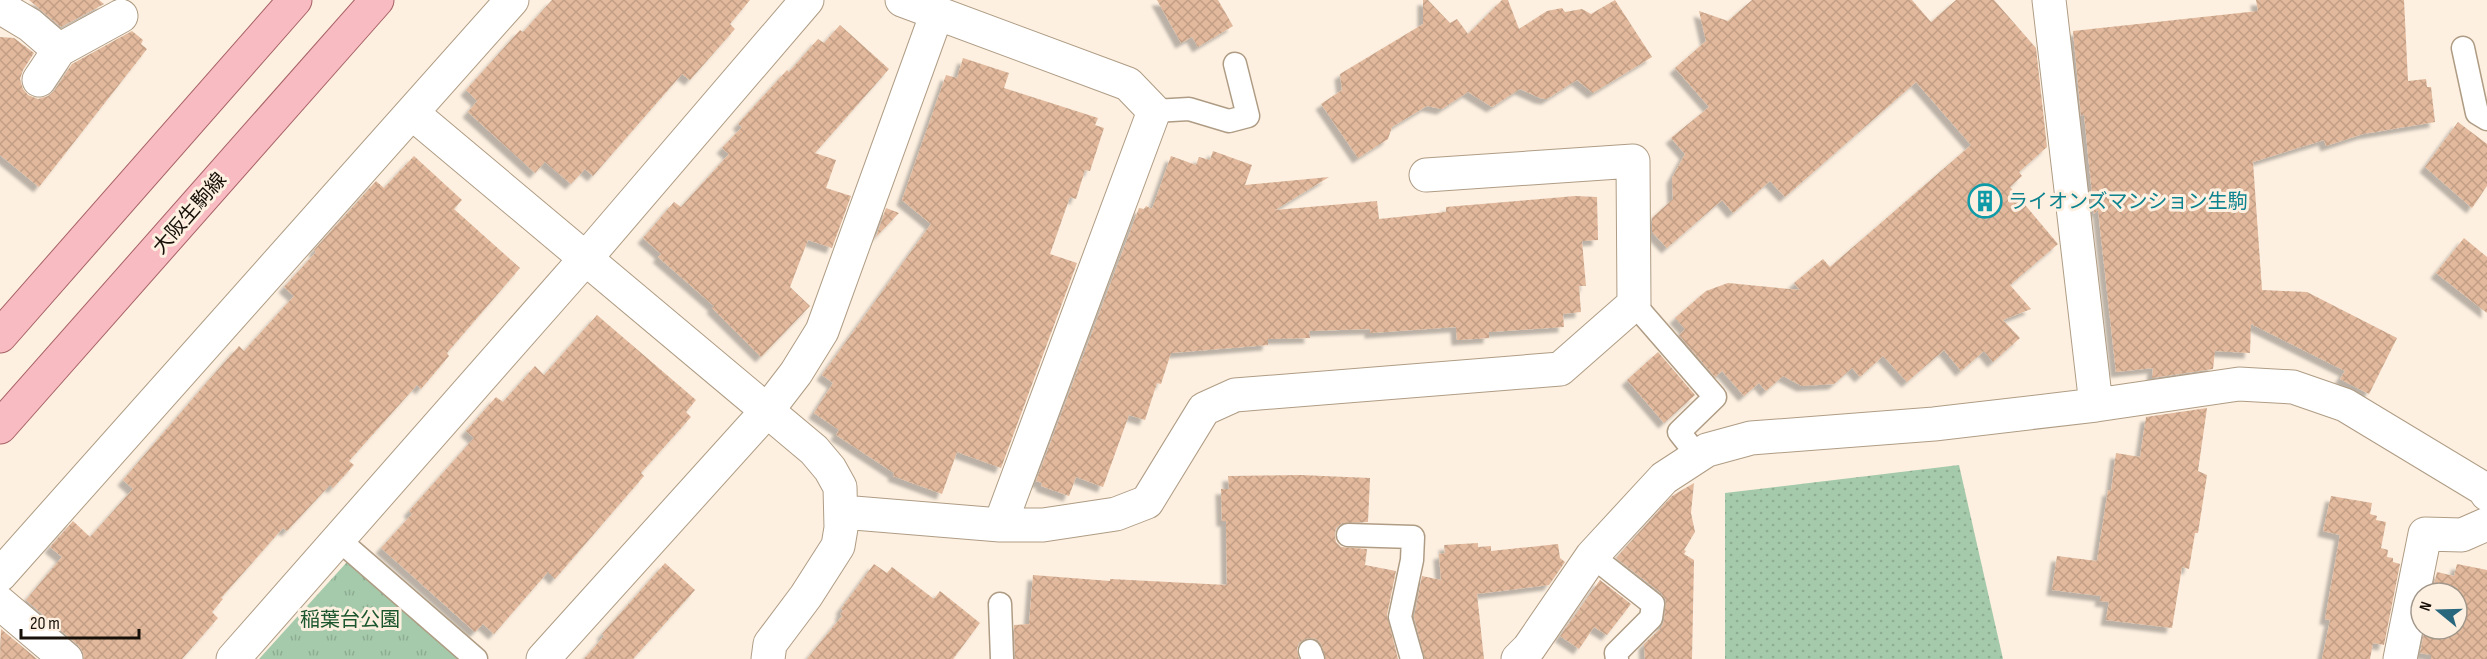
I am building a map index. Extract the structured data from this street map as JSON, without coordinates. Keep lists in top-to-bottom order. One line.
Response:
{"streets":{"main road":["大阪生駒線"]},"parks":["稲葉台公園"],"places":{"building":["ライオンズマンション生駒"]},"scale_bar":"20 m","north":"left"}
